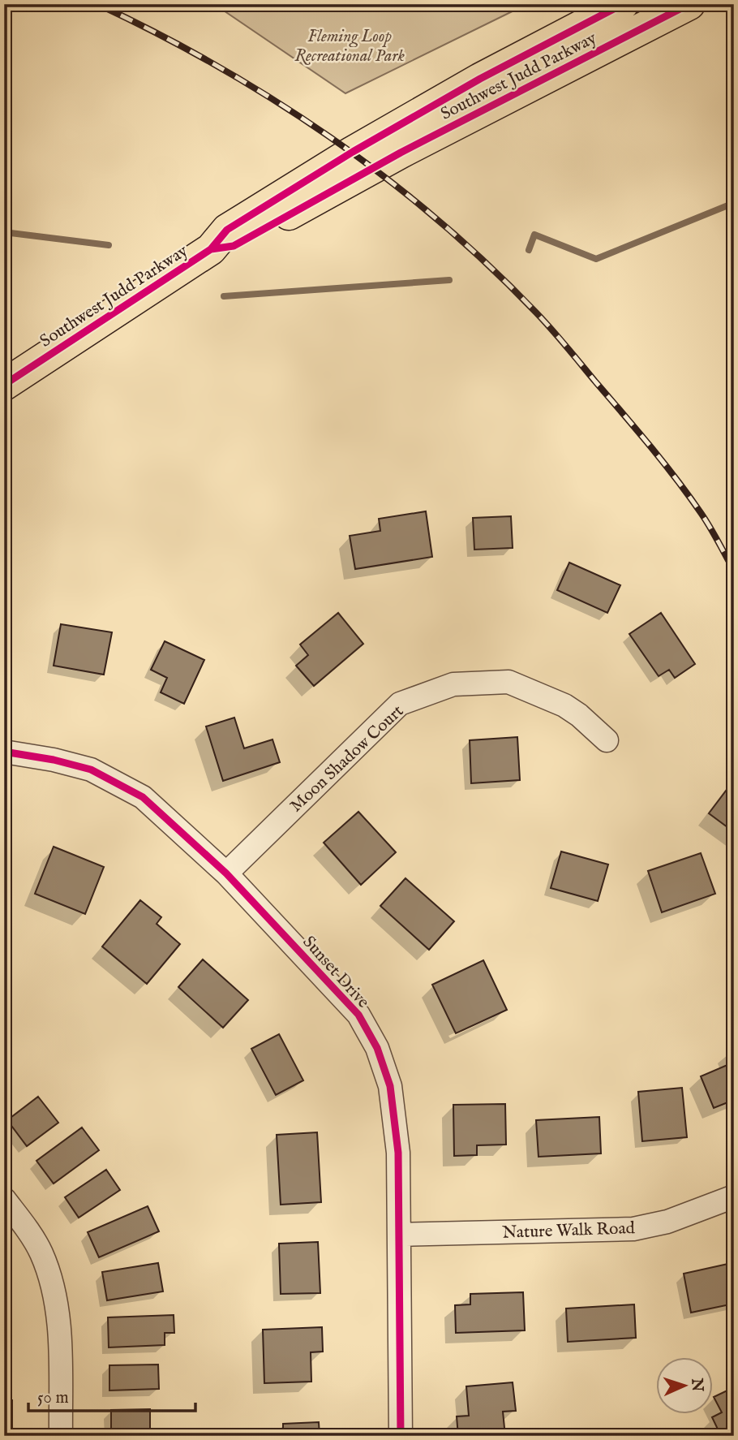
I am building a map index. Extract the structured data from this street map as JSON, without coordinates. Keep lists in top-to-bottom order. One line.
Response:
{"streets":{"highway":["Southwest Judd Parkway"],"street":["Moon Shadow Court","Sunset Drive","Nature Walk Road"]},"crossings":[["Moon Shadow Court","Sunset Drive"],["Sunset Drive","Nature Walk Road"]],"parks":["Fleming Loop Recreational Park"],"scale_bar":"50 m","north":"right"}
